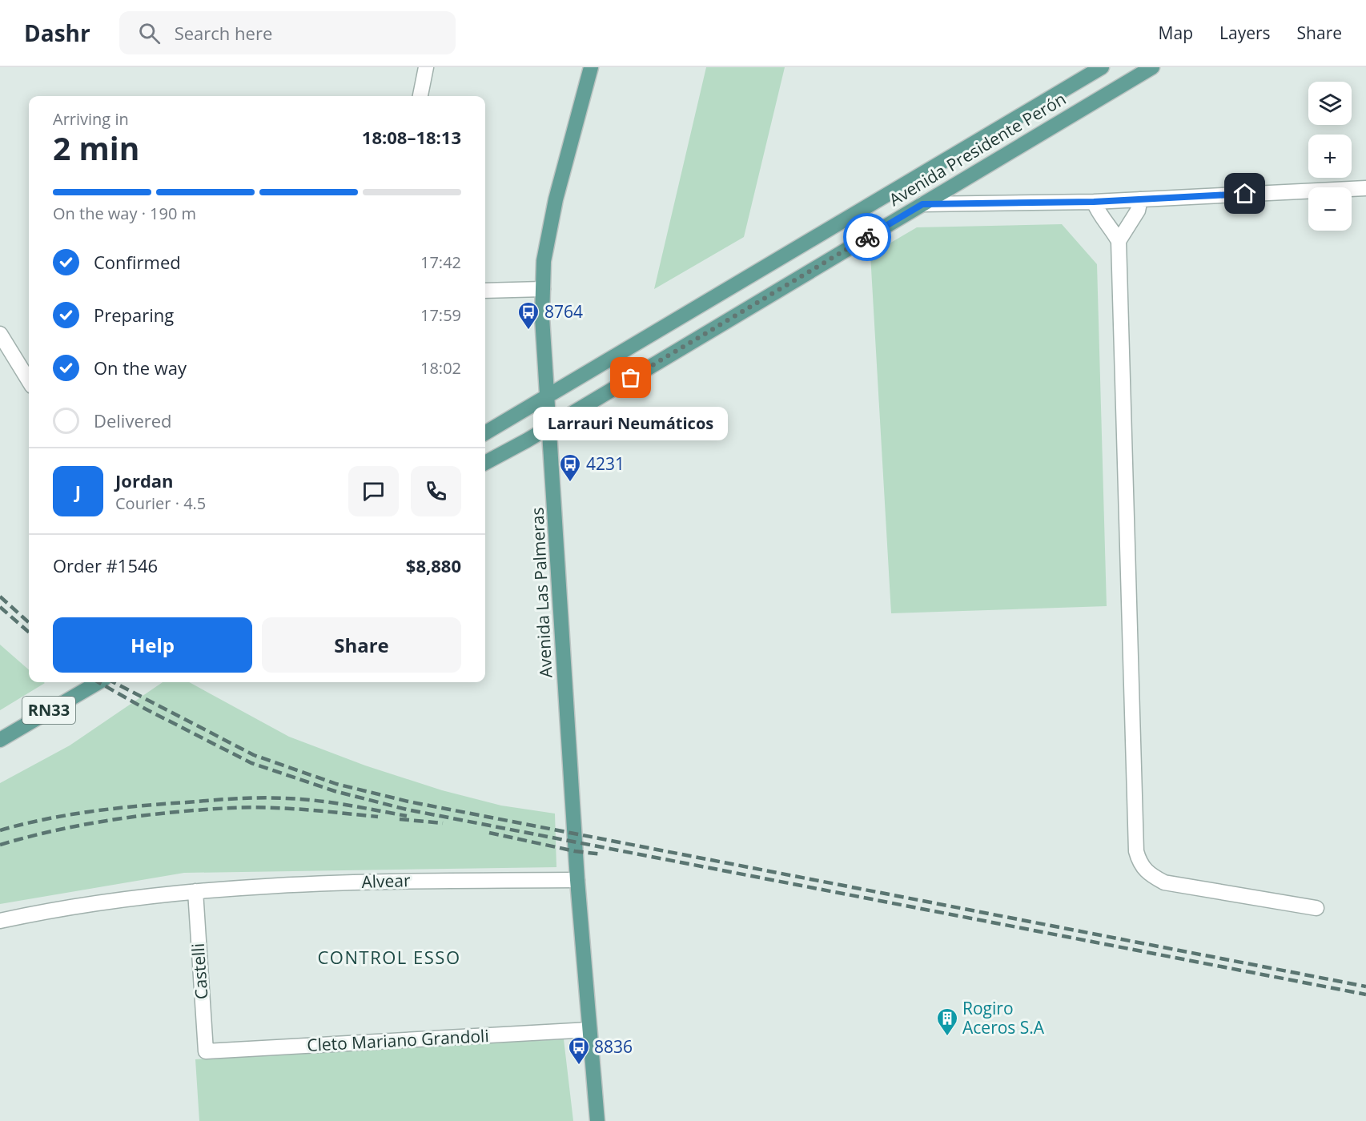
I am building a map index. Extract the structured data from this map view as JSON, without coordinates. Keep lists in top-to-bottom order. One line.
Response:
{"streets":{"main road":["Avenida Presidente Perón","Avenida Las Palmeras","RN33"],"street":["Alvear","Castelli","Cleto Mariano Grandoli"]},"crossings":[["Avenida Presidente Perón","Avenida Las Palmeras"],["Avenida Las Palmeras","Alvear"],["Avenida Las Palmeras","Cleto Mariano Grandoli"],["Alvear","Castelli"],["Castelli","Cleto Mariano Grandoli"]],"districts":["CONTROL ESSO"],"places":{"bus stop":["8764","4231","8836"],"other":["Larrauri Neumáticos"],"building":["Rogiro Aceros S.A"]},"page":{"header":"Dashr","search":"Search here","nav":["Map","Layers","Share"],"map_buttons":["+","−"],"heading":["2 min","Arriving in","18:08–18:13"],"panel":["Jordan","Courier · 4.5","Order #1546","$8,880"],"bar":"On the way · 190 m","list":[["Confirmed","17:42"],["Preparing","17:59"],["On the way","18:02"],"Delivered"],"bubble":"Larrauri Neumáticos","round":"J","buttons":["Help","Share"]}}
